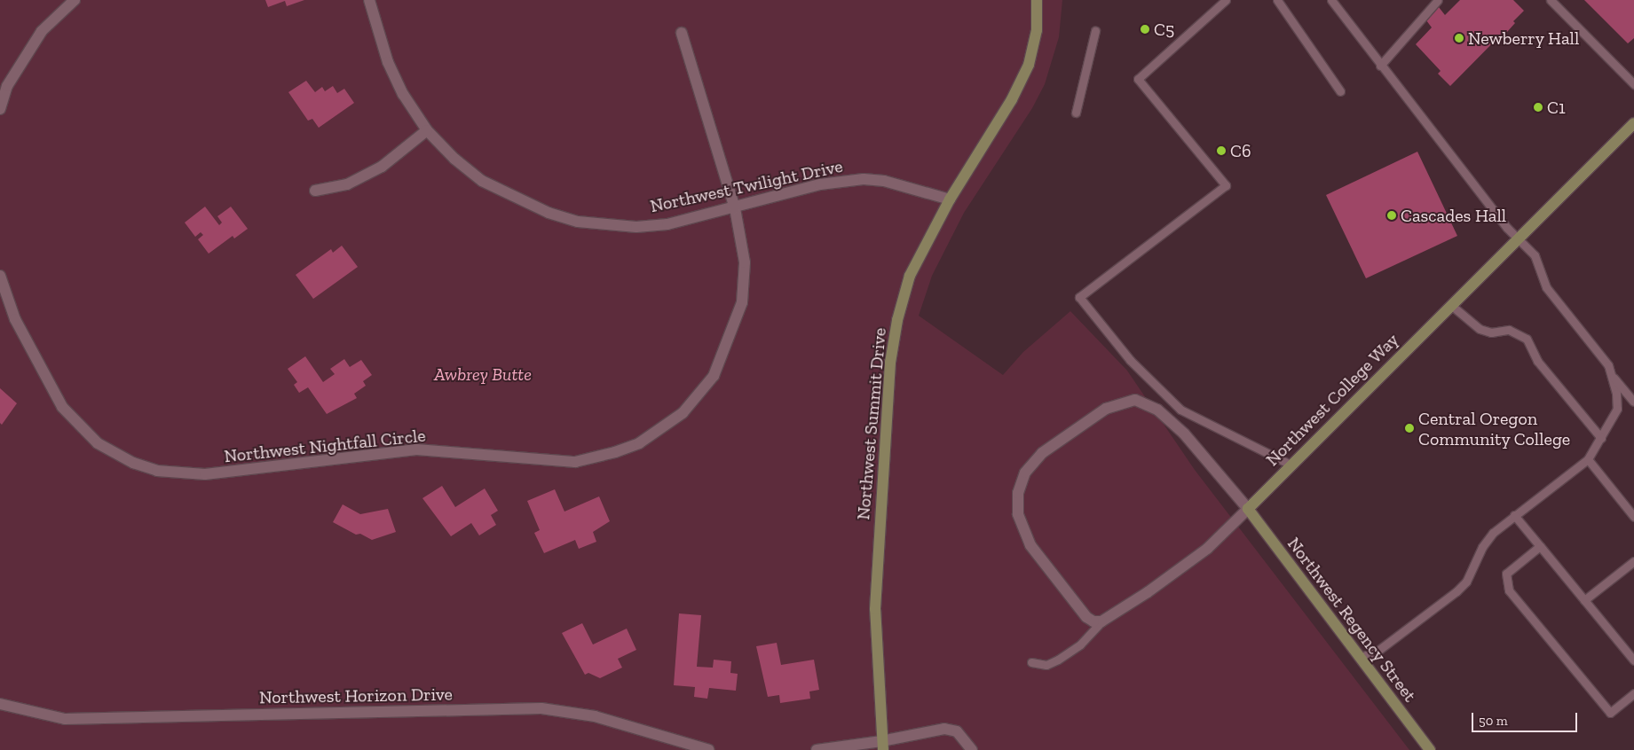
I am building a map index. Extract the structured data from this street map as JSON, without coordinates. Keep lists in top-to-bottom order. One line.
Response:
{"streets":{"street":["Northwest Twilight Drive","Northwest College Way","Northwest Summit Drive","Northwest Nightfall Circle","Northwest Regency Street","Northwest Horizon Drive"]},"crossings":[["Northwest Twilight Drive","Northwest Summit Drive"],["Northwest Twilight Drive","Northwest Nightfall Circle"],["Northwest College Way","Northwest Regency Street"]],"parks":["Awbrey Butte"],"places":["C5","Newberry Hall","C1","C6","Cascades Hall","Central Oregon Community College"],"scale_bar":"50 m"}
